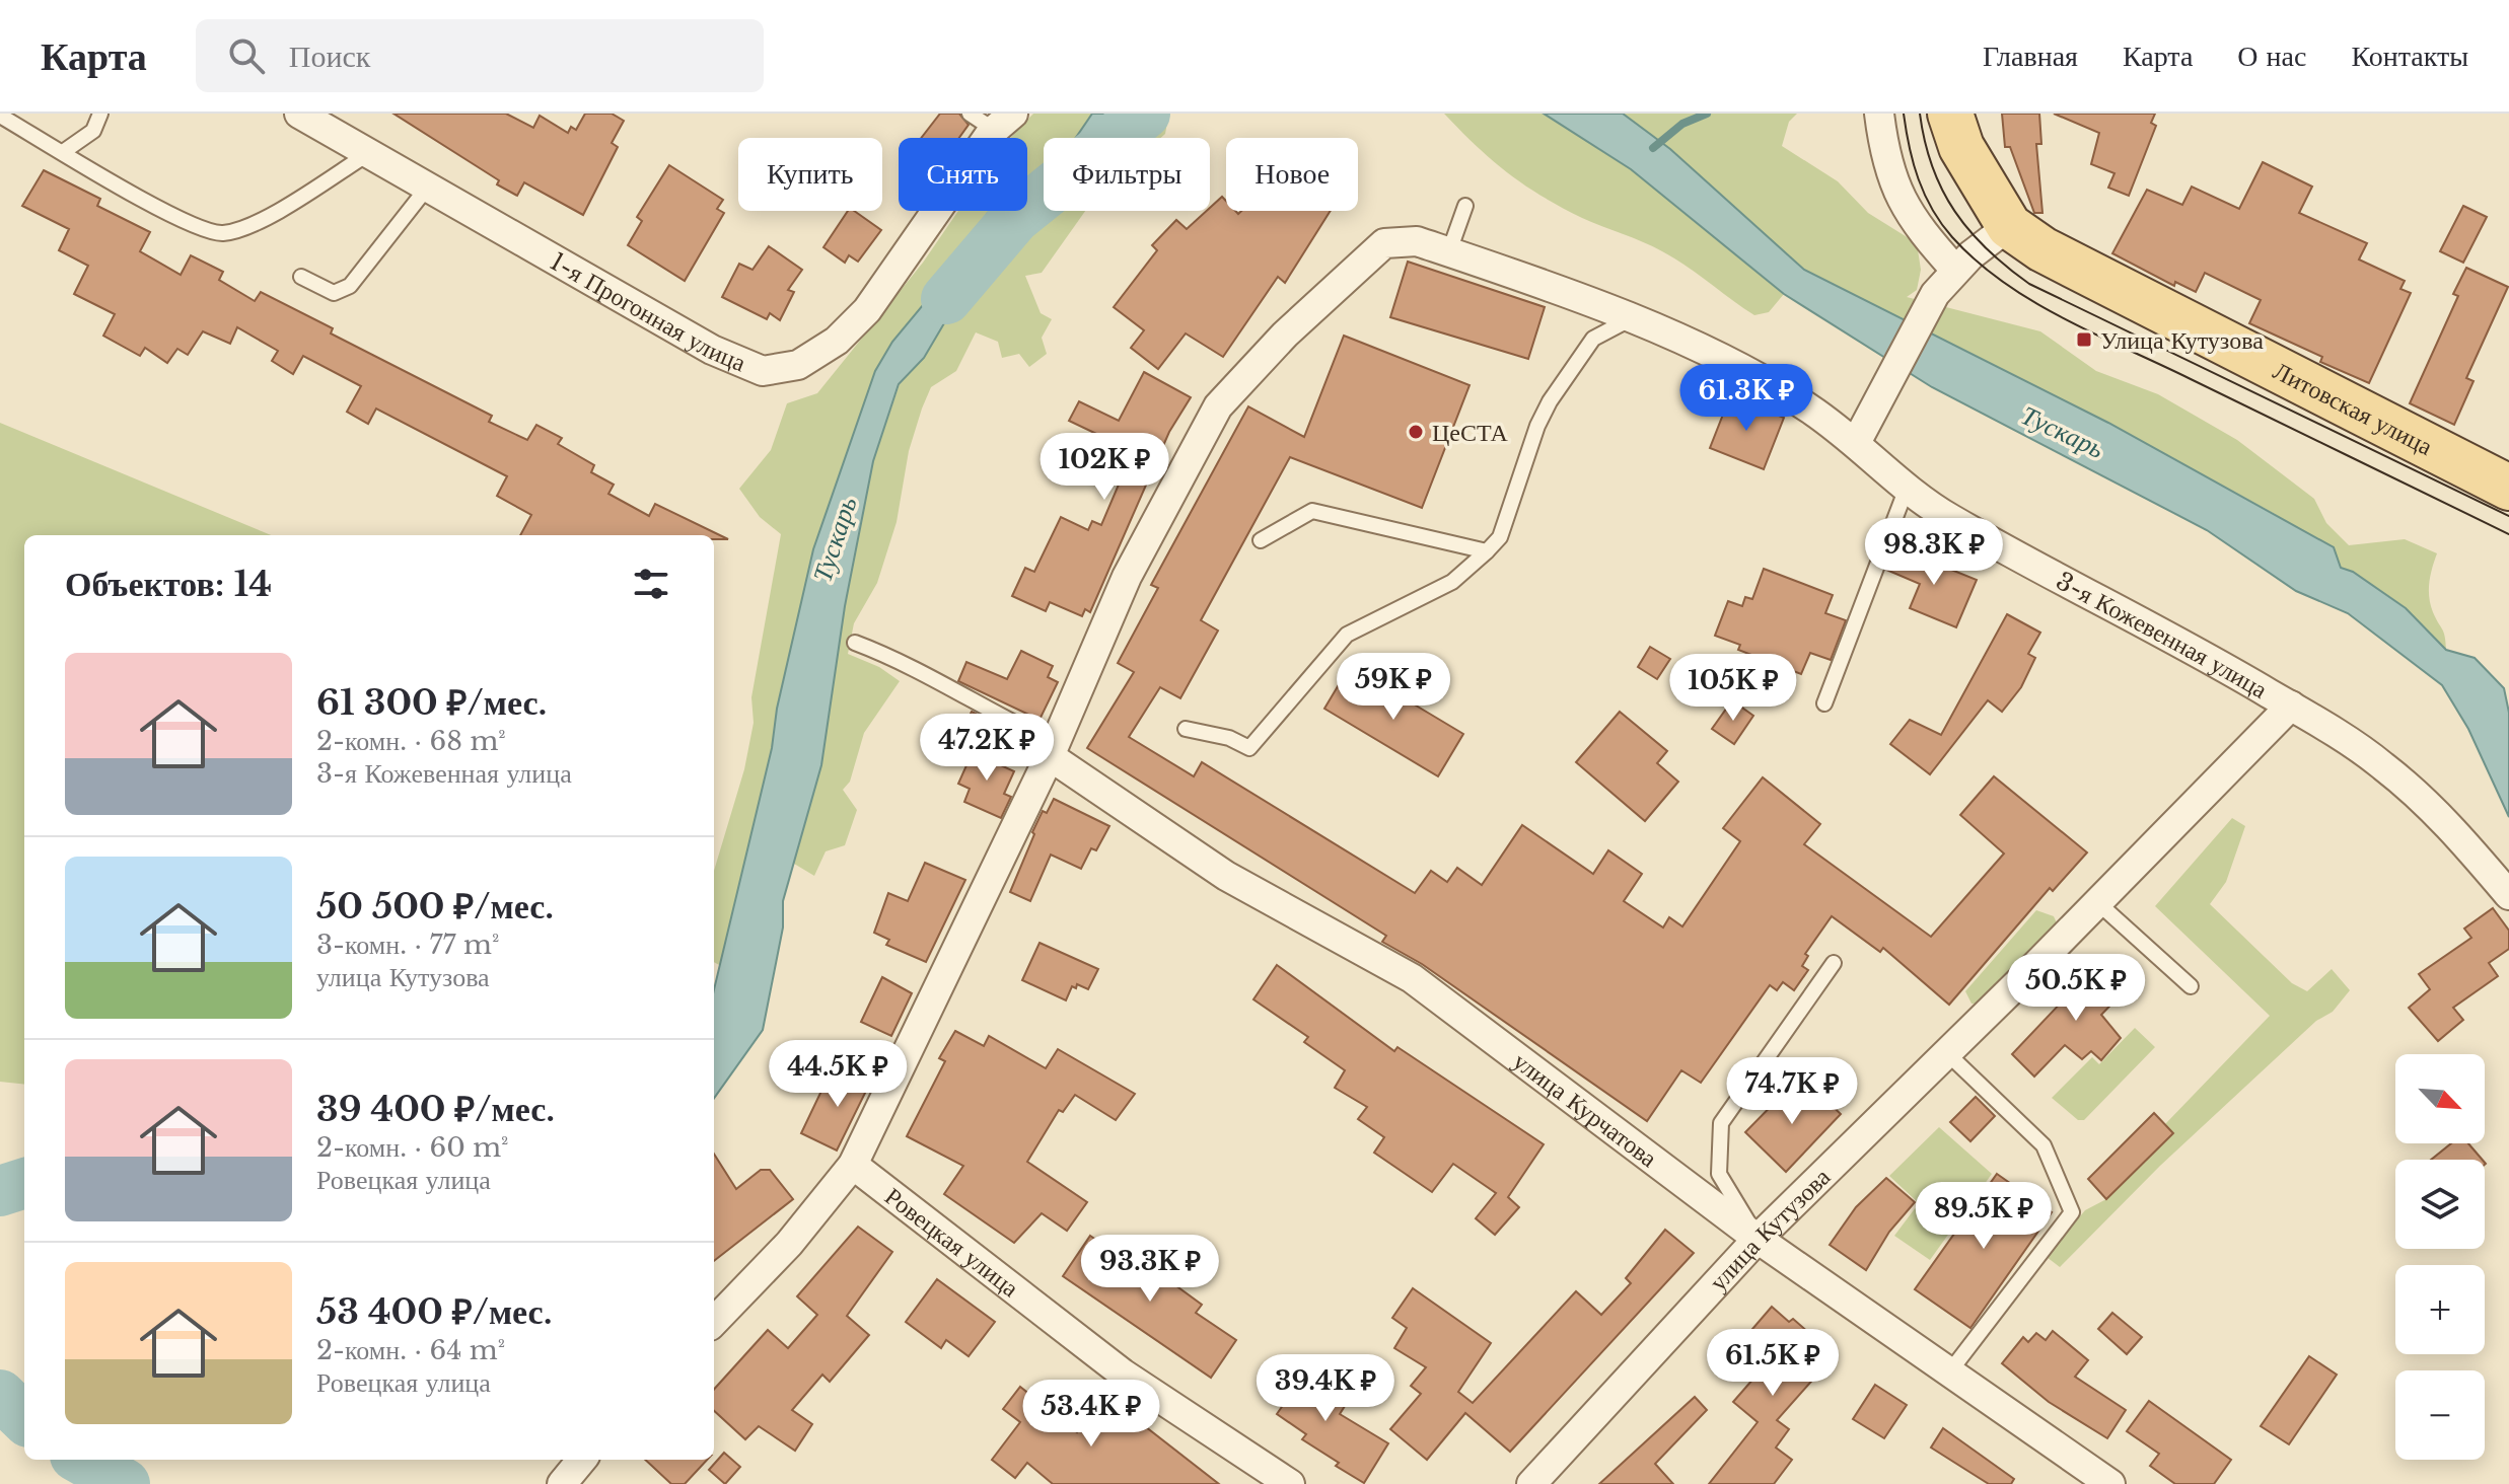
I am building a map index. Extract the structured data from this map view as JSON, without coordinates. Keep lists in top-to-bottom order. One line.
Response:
{"streets":{"main road":["Литовская улица"],"street":["1-я Прогонная улица","3-я Кожевенная улица","улица Курчатова","улица Кутузова","Ровецкая улица"]},"crossings":[["3-я Кожевенная улица","улица Курчатова"],["3-я Кожевенная улица","улица Кутузова"],["улица Курчатова","улица Кутузова"]],"water":["Тускарь"],"places":{"transit":["Улица Кутузова"],"other":["ЦеСТА"]},"north":"bottom right","page":{"header":"Карта","search":"Поиск","nav":["Главная","Карта","О нас","Контакты"],"chip":["Купить","Снять","Фильтры","Новое"],"price":["61.3K ₽","102K ₽","98.3K ₽","59K ₽","105K ₽","47.2K ₽","50.5K ₽","44.5K ₽","74.7K ₽","89.5K ₽","93.3K ₽","61.5K ₽","39.4K ₽","53.4K ₽"],"heading":"Объектов: 14","list":[{"name":"61 300 ₽/мес.","note":"2-комн. · 68 m² · 3-я Кожевенная улица"},{"name":"50 500 ₽/мес.","note":"3-комн. · 77 m² · улица Кутузова"},{"name":"39 400 ₽/мес.","note":"2-комн. · 60 m² · Ровецкая улица"},{"name":"53 400 ₽/мес.","note":"2-комн. · 64 m² · Ровецкая улица"}],"map_buttons":["+","−"]}}
